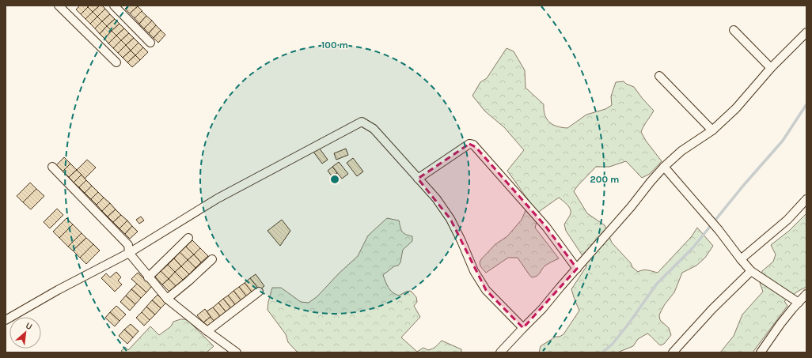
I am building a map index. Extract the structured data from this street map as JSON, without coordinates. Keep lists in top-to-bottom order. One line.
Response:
{"north":"top right","rings":["100 m","200 m"]}
